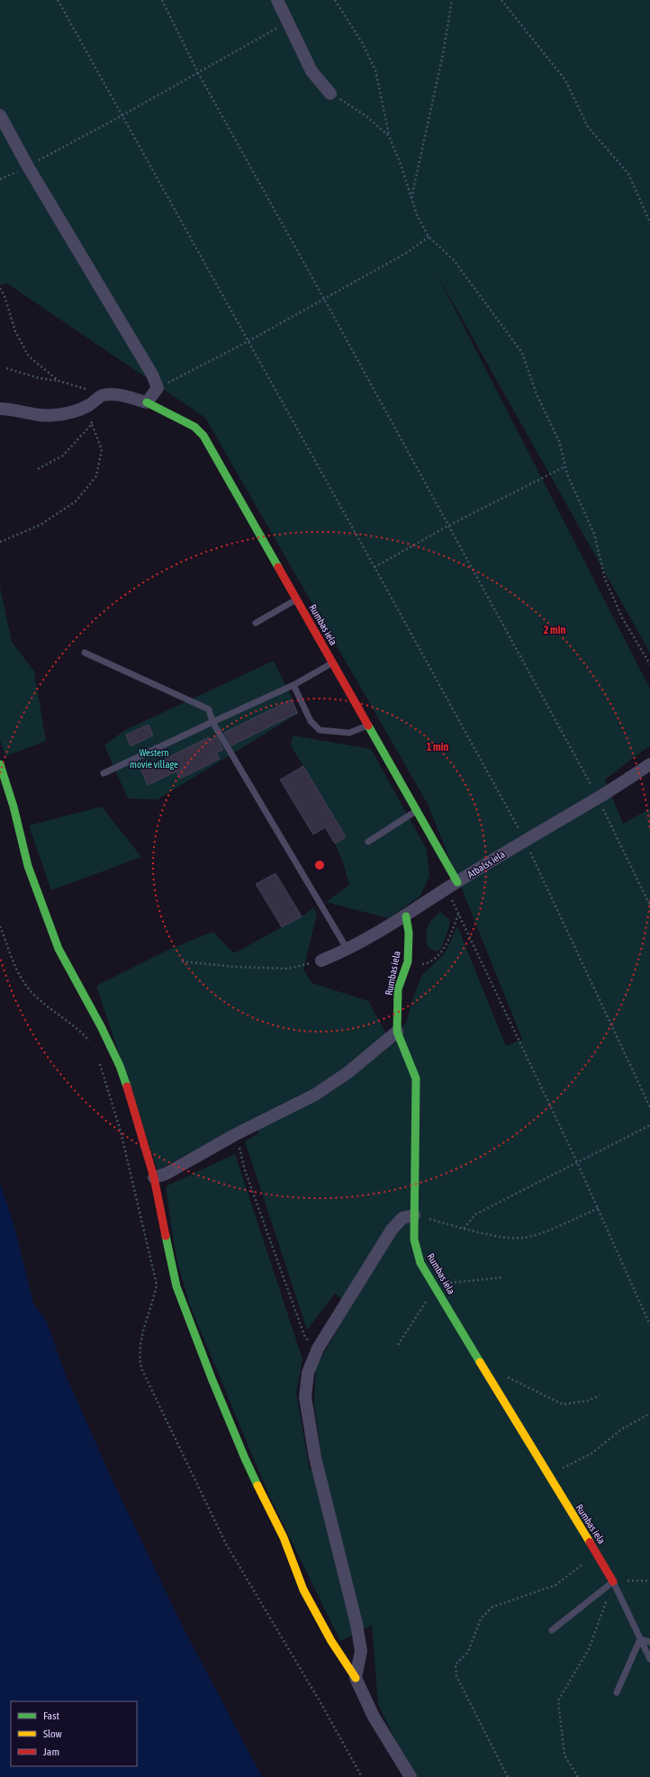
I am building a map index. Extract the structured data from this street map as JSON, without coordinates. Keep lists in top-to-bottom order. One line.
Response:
{"streets":{"street":["Rumbas iela","Atbalss iela"]},"crossings":[["Rumbas iela","Atbalss iela"]],"parks":["Western movie village"],"legend":["Fast","Slow","Jam"],"rings":["2 min","1 min"]}
